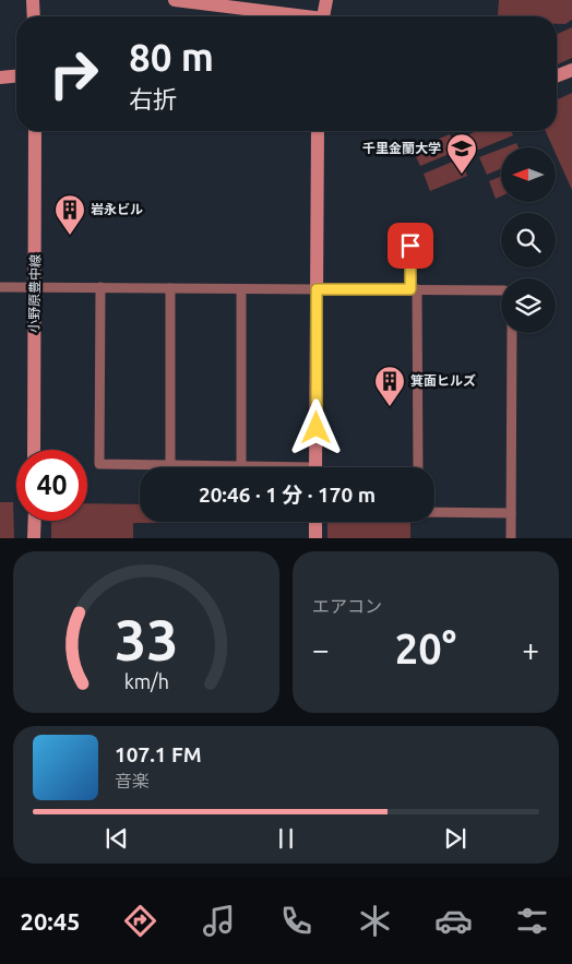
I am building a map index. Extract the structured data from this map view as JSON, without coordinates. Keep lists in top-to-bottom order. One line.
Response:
{"streets":{"street":["小野原豊中線"]},"places":{"school or university":["千里金蘭大学"],"building":["岩永ビル","箕面ヒルズ"]},"north":"left","page":{"turn":["80 m","右折"],"limit":"40","trip":"20:46 · 1 分 · 170 m","tile":"エアコン","heat":["−","20°","+"],"song":["107.1 FM","音楽"],"tabs":"20:45","gauge":["33","km/h"]}}
